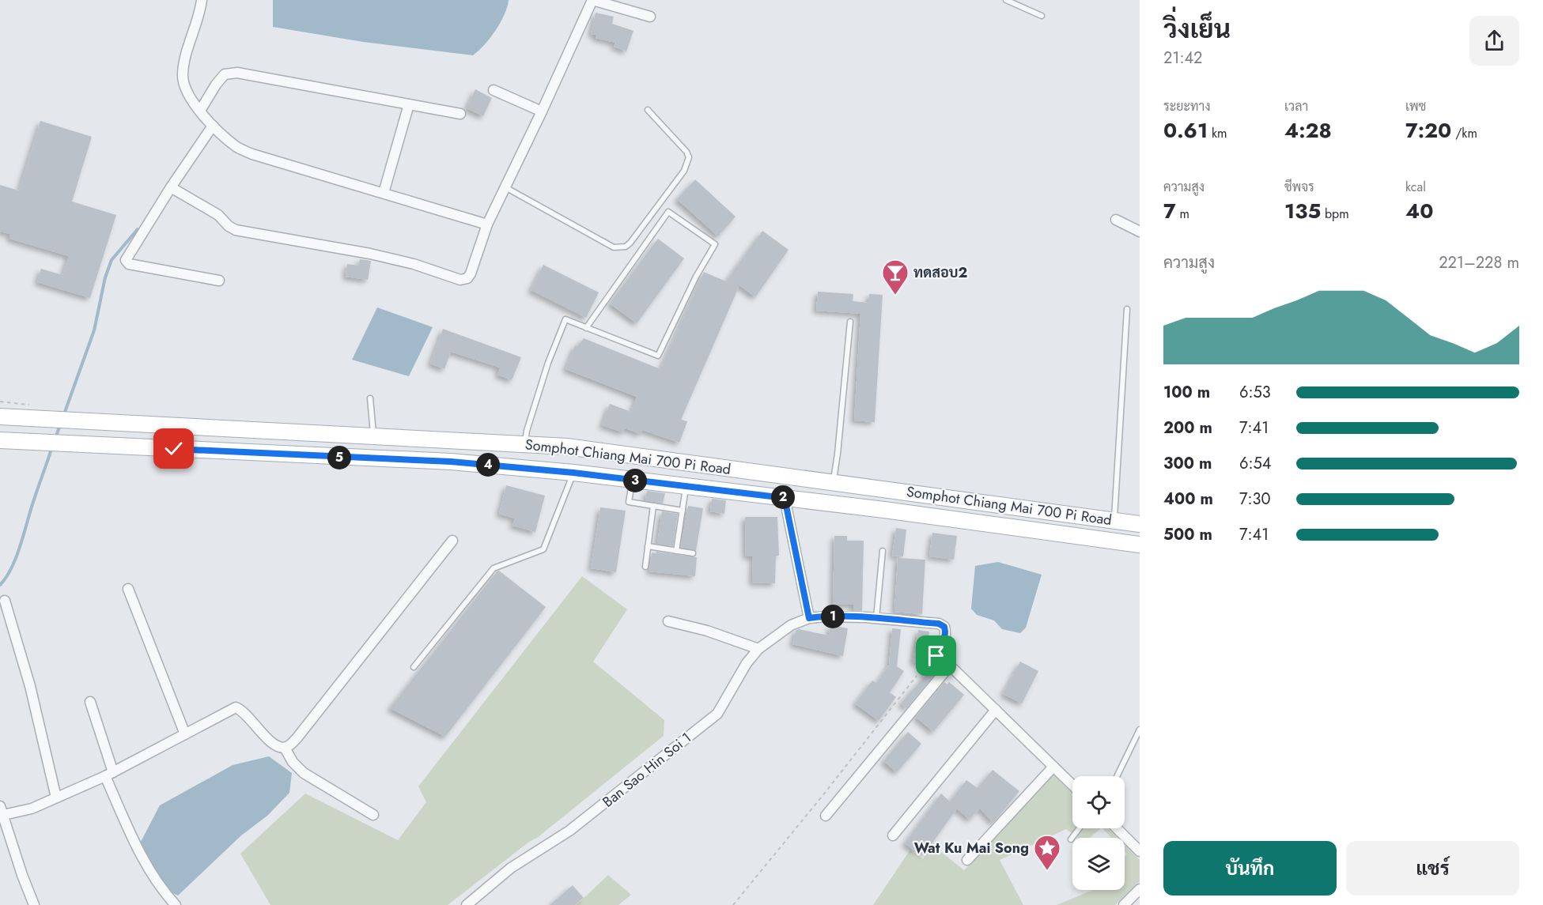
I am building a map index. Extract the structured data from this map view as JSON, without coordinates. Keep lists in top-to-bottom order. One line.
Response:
{"streets":{"main road":["Somphot Chiang Mai 700 Pi Road"],"street":["Ban Sao Hin Soi 1"]},"places":{"bar":["ทดสอบ2"],"place":["Wat Ku Mai Song"]},"page":{"heading":["วิ่งเย็น","21:42"],"stats":[["ระยะทาง","0.61 km"],["เวลา","4:28"],["เพซ","7:20 /km"],["ความสูง","7 m"],["ชีพจร","135 bpm"],["kcal","40"]],"chart":["ความสูง","221–228 m"],"list":[{"name":"100 m","note":"6:53"},{"name":"200 m","note":"7:41"},{"name":"300 m","note":"6:54"},{"name":"400 m","note":"7:30"},{"name":"500 m","note":"7:41"}],"pins":["5","4","3","2","1"],"buttons":["บันทึก","แชร์"]}}
